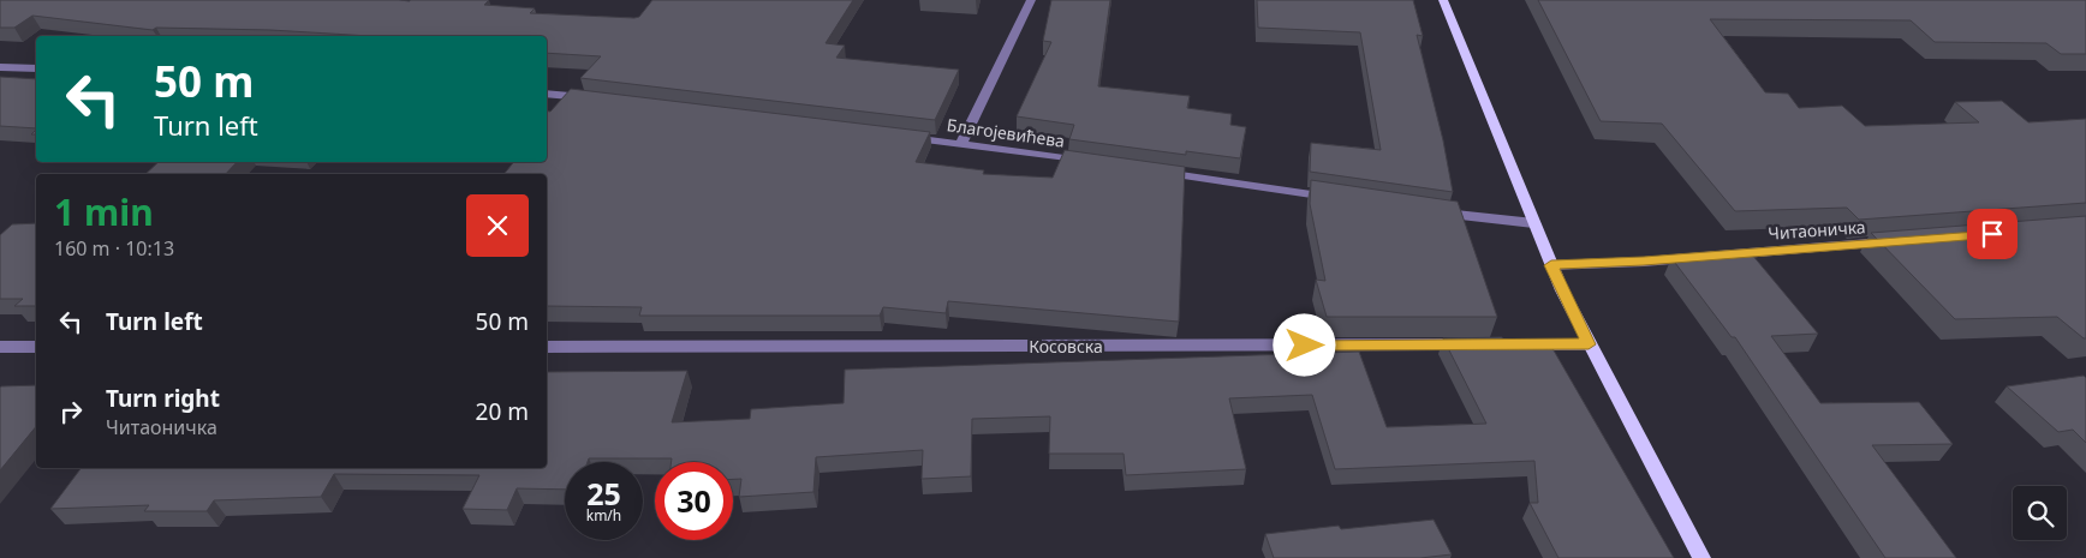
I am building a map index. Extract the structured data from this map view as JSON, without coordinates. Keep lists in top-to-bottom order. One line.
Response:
{"streets":{"street":["Благојевићева","Читаоничка","Косовска"]},"page":{"turn":["50 m","Turn left"],"heading":["1 min","160 m · 10:13"],"list":[{"name":"Turn left","value":"50 m"},{"name":"Turn right","note":"Читаоничка","value":"20 m"}],"speed":"25 km/h","limit":"30"}}
